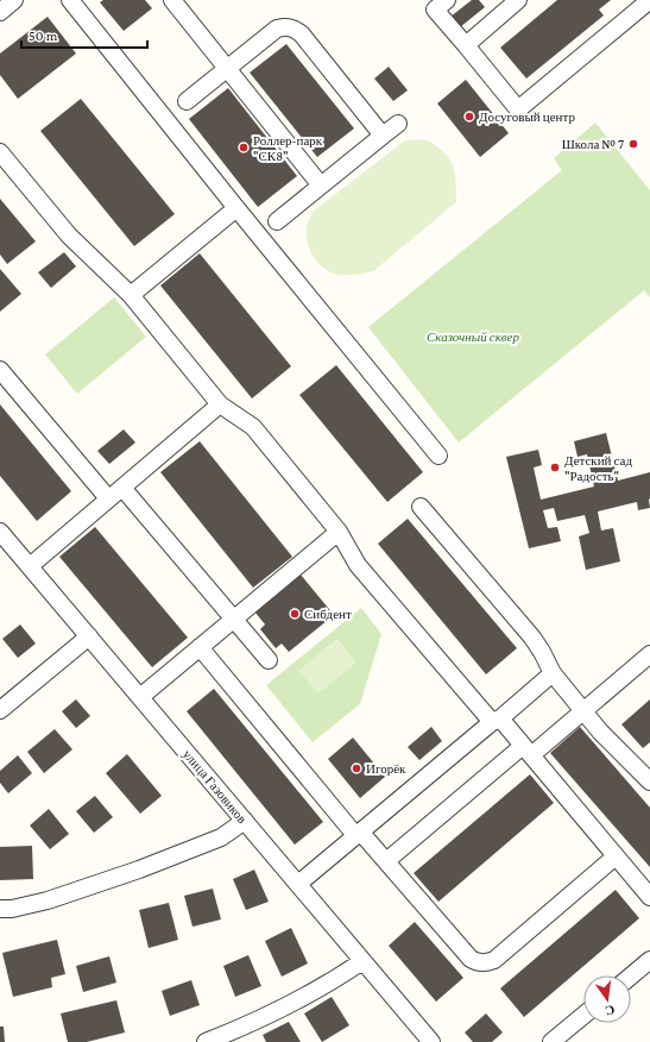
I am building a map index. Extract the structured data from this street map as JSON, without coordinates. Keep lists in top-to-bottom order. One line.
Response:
{"streets":{"street":["улица Газовиков"]},"parks":["Сказочный сквер"],"places":["Досуговый центр","Школа № 7","Роллер-парк \"СК8\"","Детский сад \"Радость\"","Сибдент","Игорёк"],"scale_bar":"50 m","north":"bottom"}
